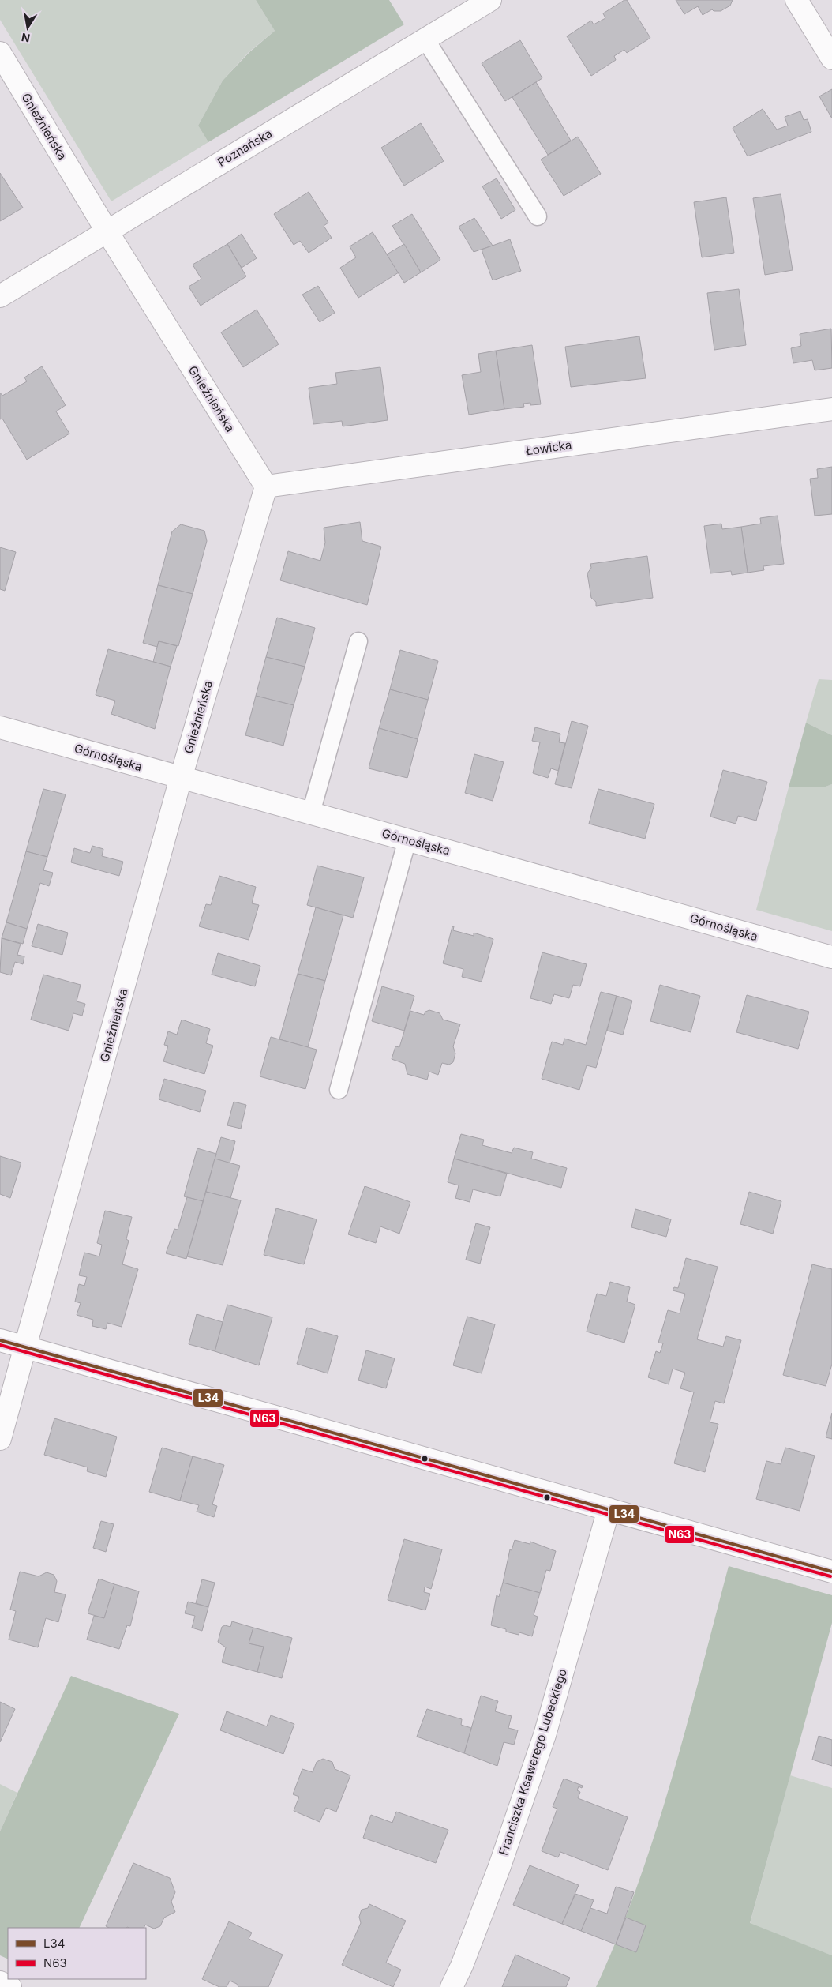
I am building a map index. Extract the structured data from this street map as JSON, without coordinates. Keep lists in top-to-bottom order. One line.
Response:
{"streets":{"street":["Gnieźnieńska","Poznańska","Łowicka","Górnośląska","Franciszka Ksawerego Lubeckiego"]},"crossings":[["Gnieźnieńska","Poznańska"],["Gnieźnieńska","Łowicka"],["Gnieźnieńska","Górnośląska"]],"lines":["transit line L34","transit line N63"],"legend":["L34","N63"],"north":"bottom"}
